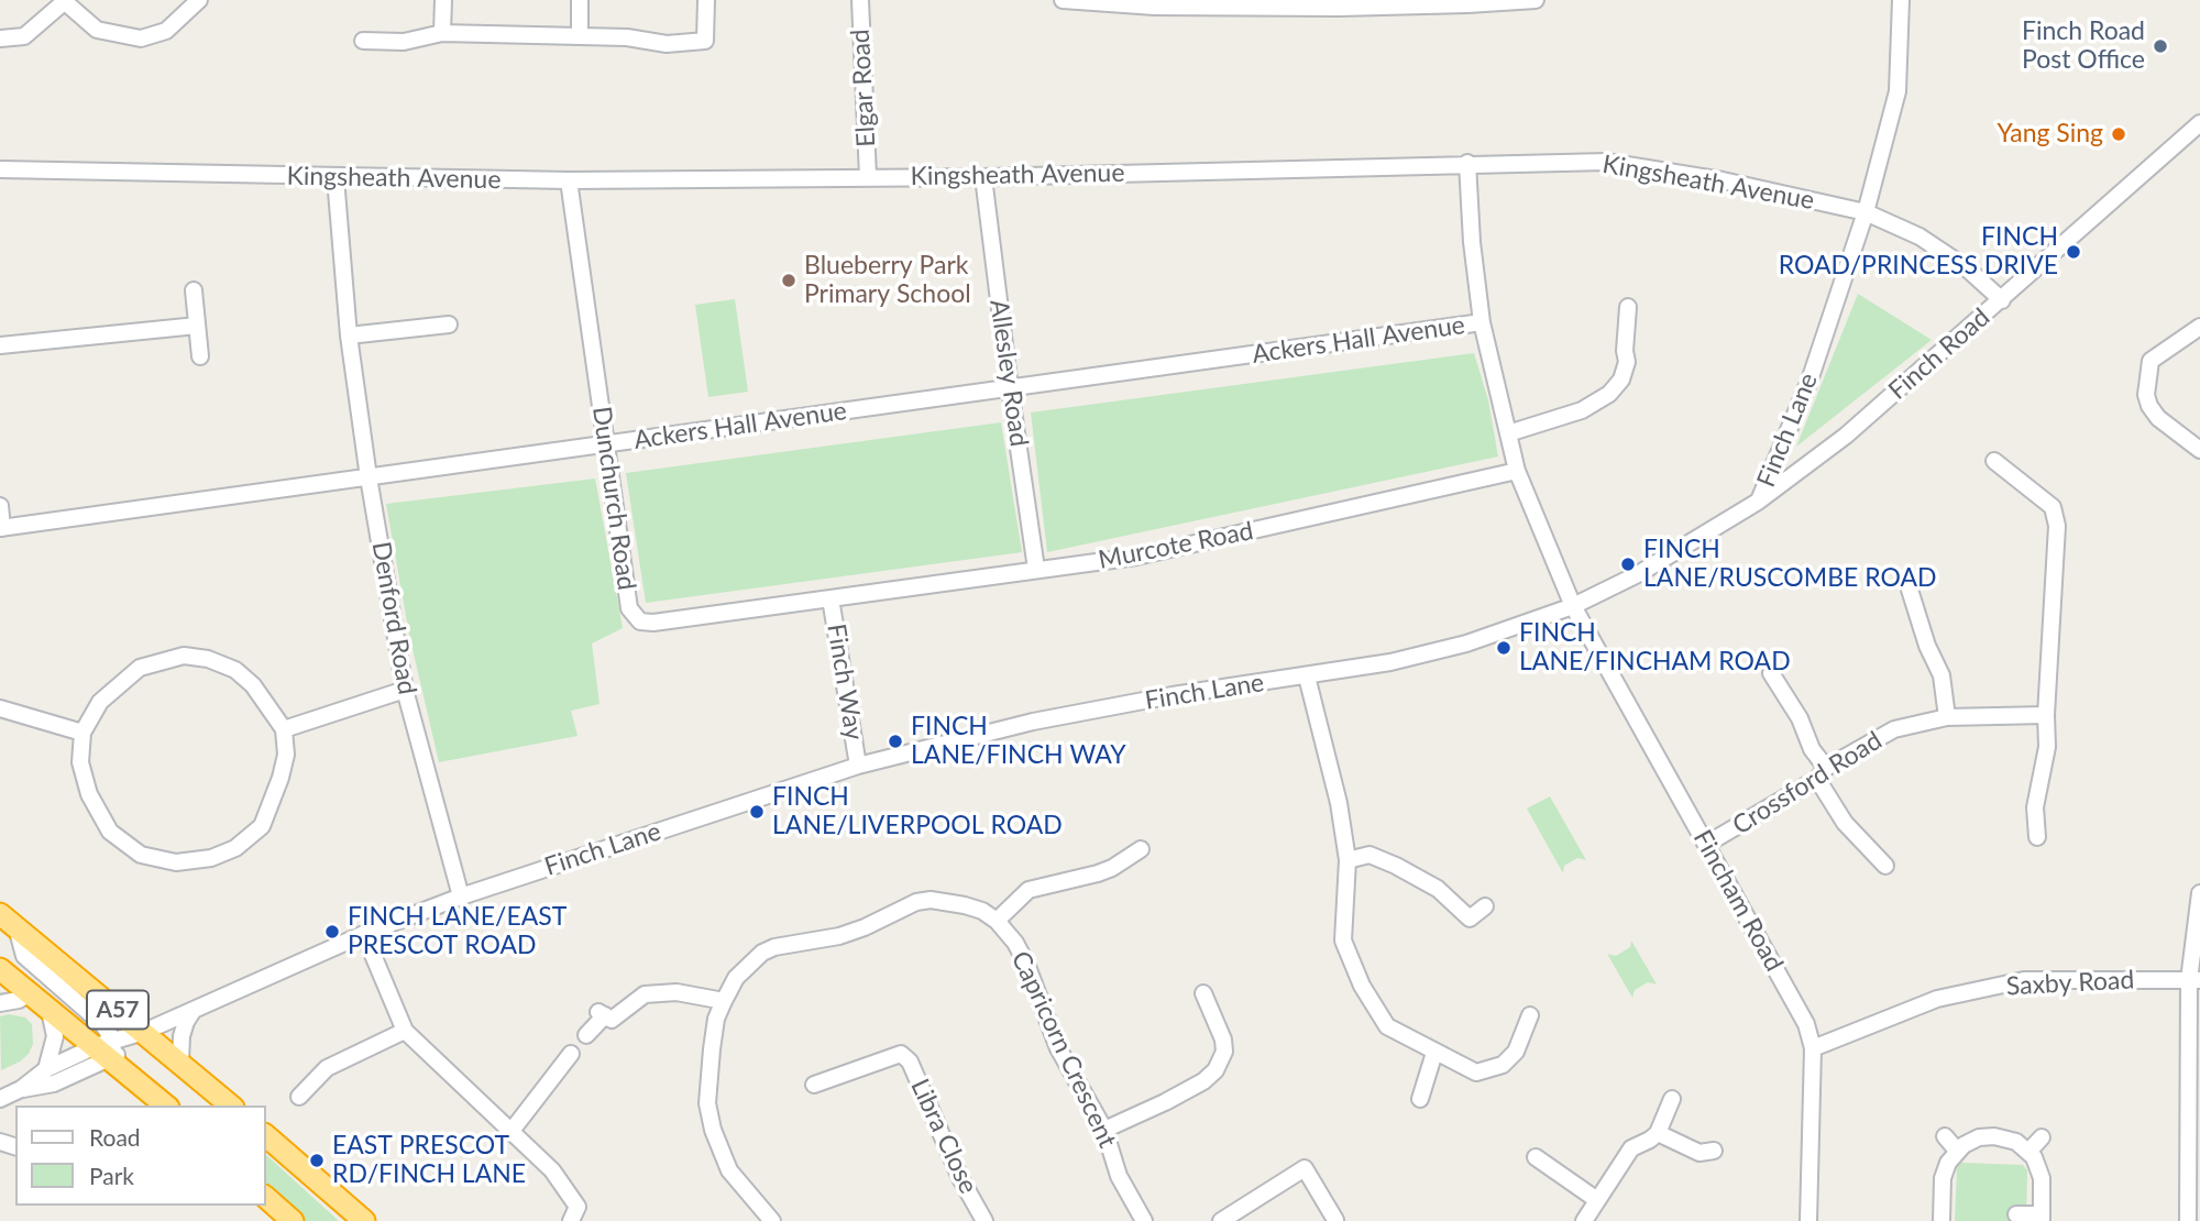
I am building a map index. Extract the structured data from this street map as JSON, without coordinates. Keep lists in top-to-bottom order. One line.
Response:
{"streets":{"highway":["A57"],"street":["Elgar Road","Kingsheath Avenue","Ackers Hall Avenue","Finch Road","Allesley Road","Finch Lane","Dunchurch Road","Murcote Road","Denford Road","Finch Way","Crossford Road","Fincham Road","Saxby Road","Capricorn Crescent","Libra Close"]},"crossings":[["Elgar Road","Kingsheath Avenue"],["Kingsheath Avenue","Finch Road"],["Kingsheath Avenue","Allesley Road"],["Kingsheath Avenue","Finch Lane"],["Kingsheath Avenue","Dunchurch Road"],["Kingsheath Avenue","Denford Road"],["Kingsheath Avenue","Fincham Road"],["Ackers Hall Avenue","Allesley Road"],["Ackers Hall Avenue","Dunchurch Road"],["Ackers Hall Avenue","Denford Road"],["Ackers Hall Avenue","Fincham Road"],["Finch Road","Finch Lane"],["Allesley Road","Murcote Road"],["Finch Lane","Denford Road"],["Finch Lane","Finch Way"],["Finch Lane","Fincham Road"],["Finch Lane","A57"],["Dunchurch Road","Murcote Road"],["Dunchurch Road","Finch Way"],["Murcote Road","Finch Way"],["Murcote Road","Fincham Road"],["Crossford Road","Fincham Road"],["Fincham Road","Saxby Road"]],"places":["Finch Road Post Office","Yang Sing","FINCH ROAD/PRINCESS DRIVE","Blueberry Park Primary School","FINCH LANE/RUSCOMBE ROAD","FINCH LANE/FINCHAM ROAD","FINCH LANE/FINCH WAY","FINCH LANE/LIVERPOOL ROAD","FINCH LANE/EAST PRESCOT ROAD","EAST PRESCOT RD/FINCH LANE"],"legend":["Road","Park"]}
